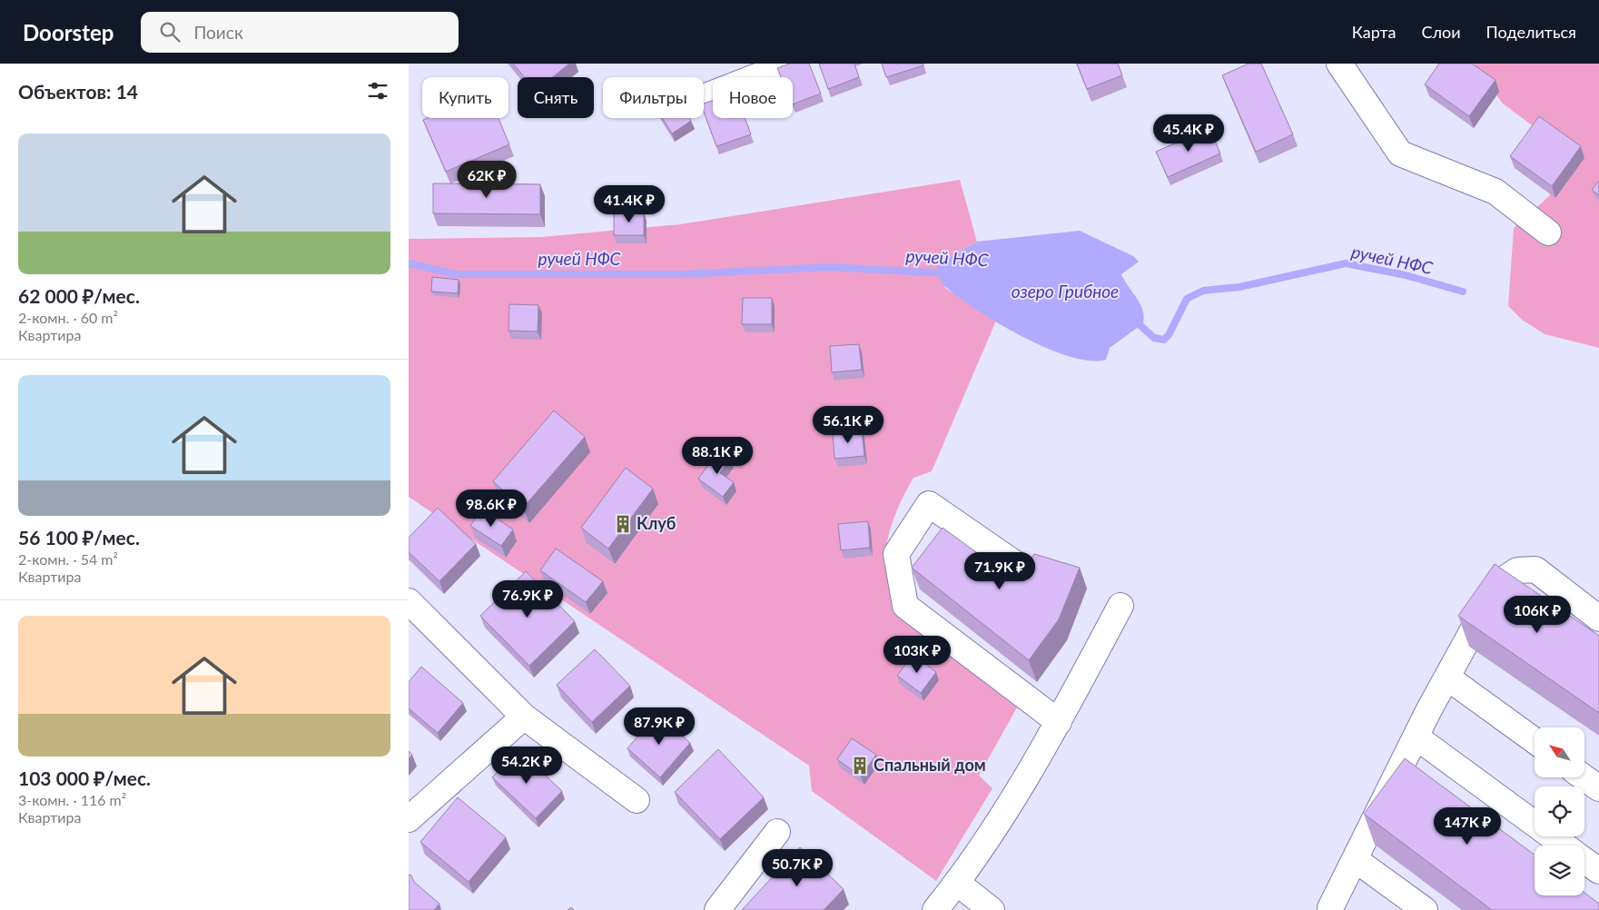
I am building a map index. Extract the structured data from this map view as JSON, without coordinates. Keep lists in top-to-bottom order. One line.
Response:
{"water":["ручей НФС","озеро Грибное"],"places":{"building":["Клуб","Спальный дом"]},"north":"top left","page":{"header":"Doorstep","search":"Поиск","nav":["Карта","Слои","Поделиться"],"heading":"Объектов: 14","chip":["Купить","Снять","Фильтры","Новое"],"price":["45.4K ₽","62K ₽","41.4K ₽","56.1K ₽","88.1K ₽","98.6K ₽","71.9K ₽","76.9K ₽","106K ₽","103K ₽","87.9K ₽","54.2K ₽","147K ₽","50.7K ₽"],"list":[{"name":"62 000 ₽/мес.","note":"2-комн. · 60 m² · Квартира"},{"name":"56 100 ₽/мес.","note":"2-комн. · 54 m² · Квартира"},{"name":"103 000 ₽/мес.","note":"3-комн. · 116 m² · Квартира"}]}}
